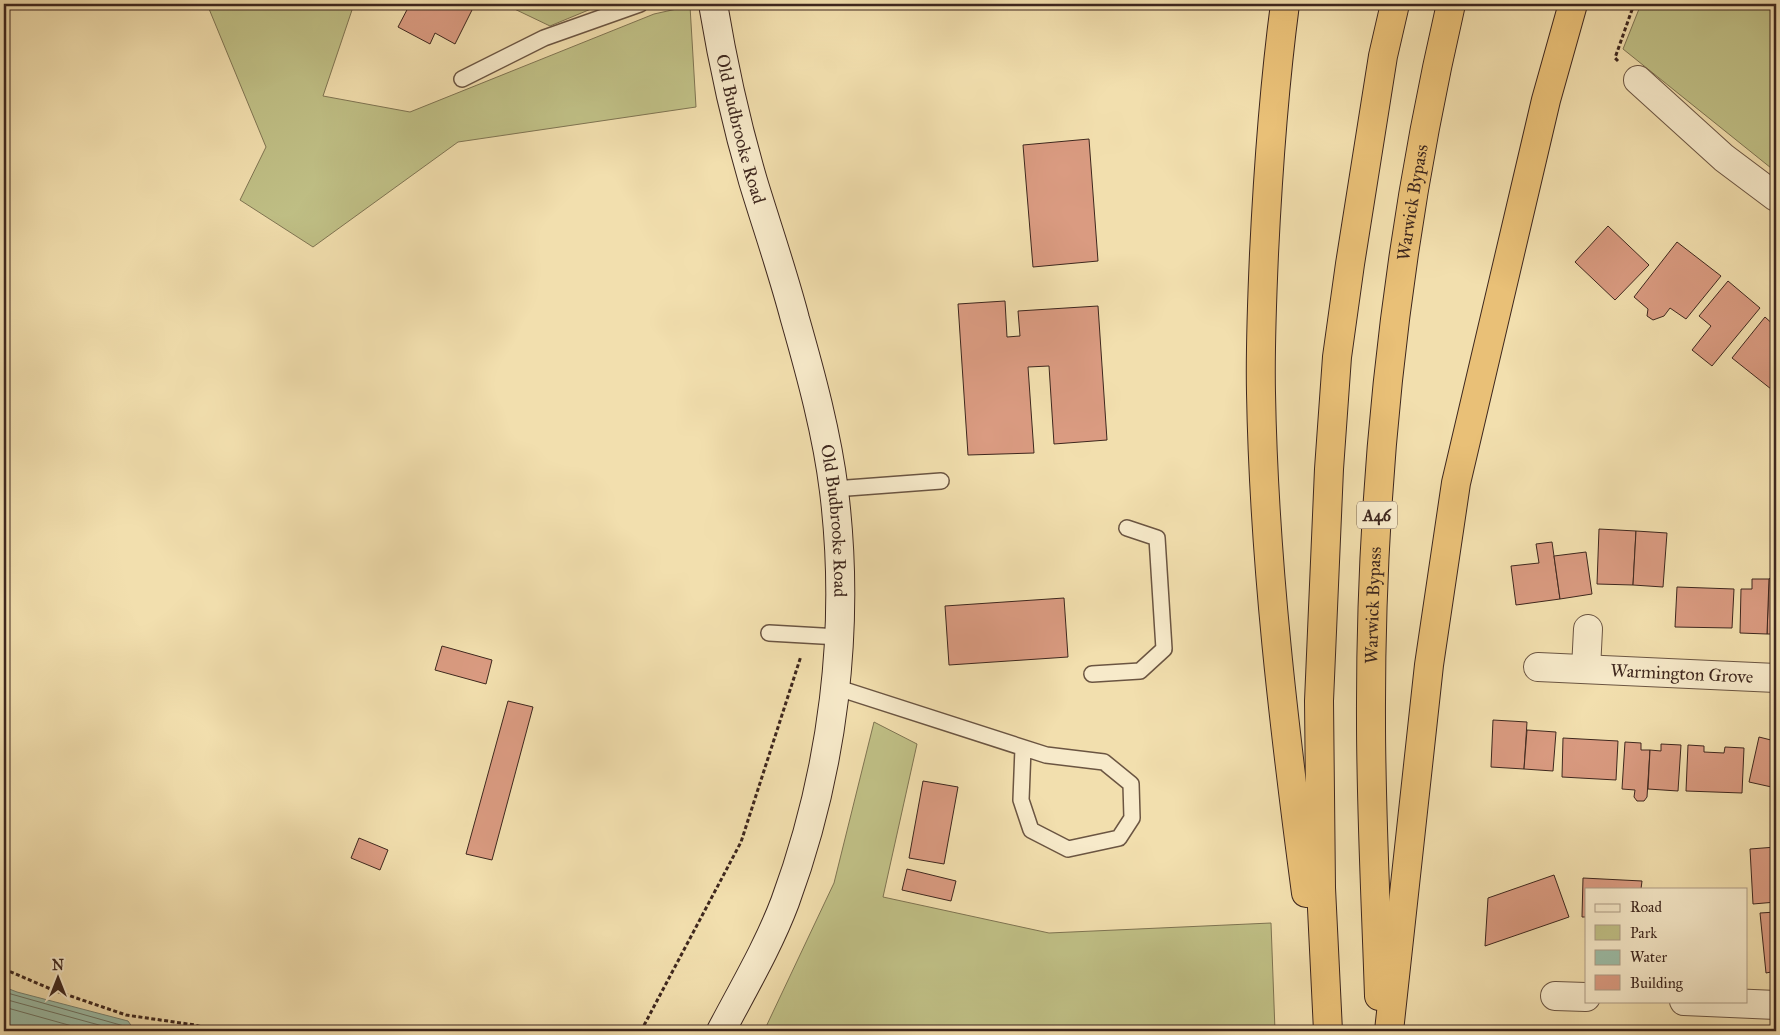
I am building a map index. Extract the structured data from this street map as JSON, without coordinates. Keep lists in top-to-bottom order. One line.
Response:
{"streets":{"highway":["Warwick Bypass","A46"],"street":["Old Budbrooke Road","Warmington Grove"]},"legend":["Road","Park","Water","Building"],"north":"top"}
